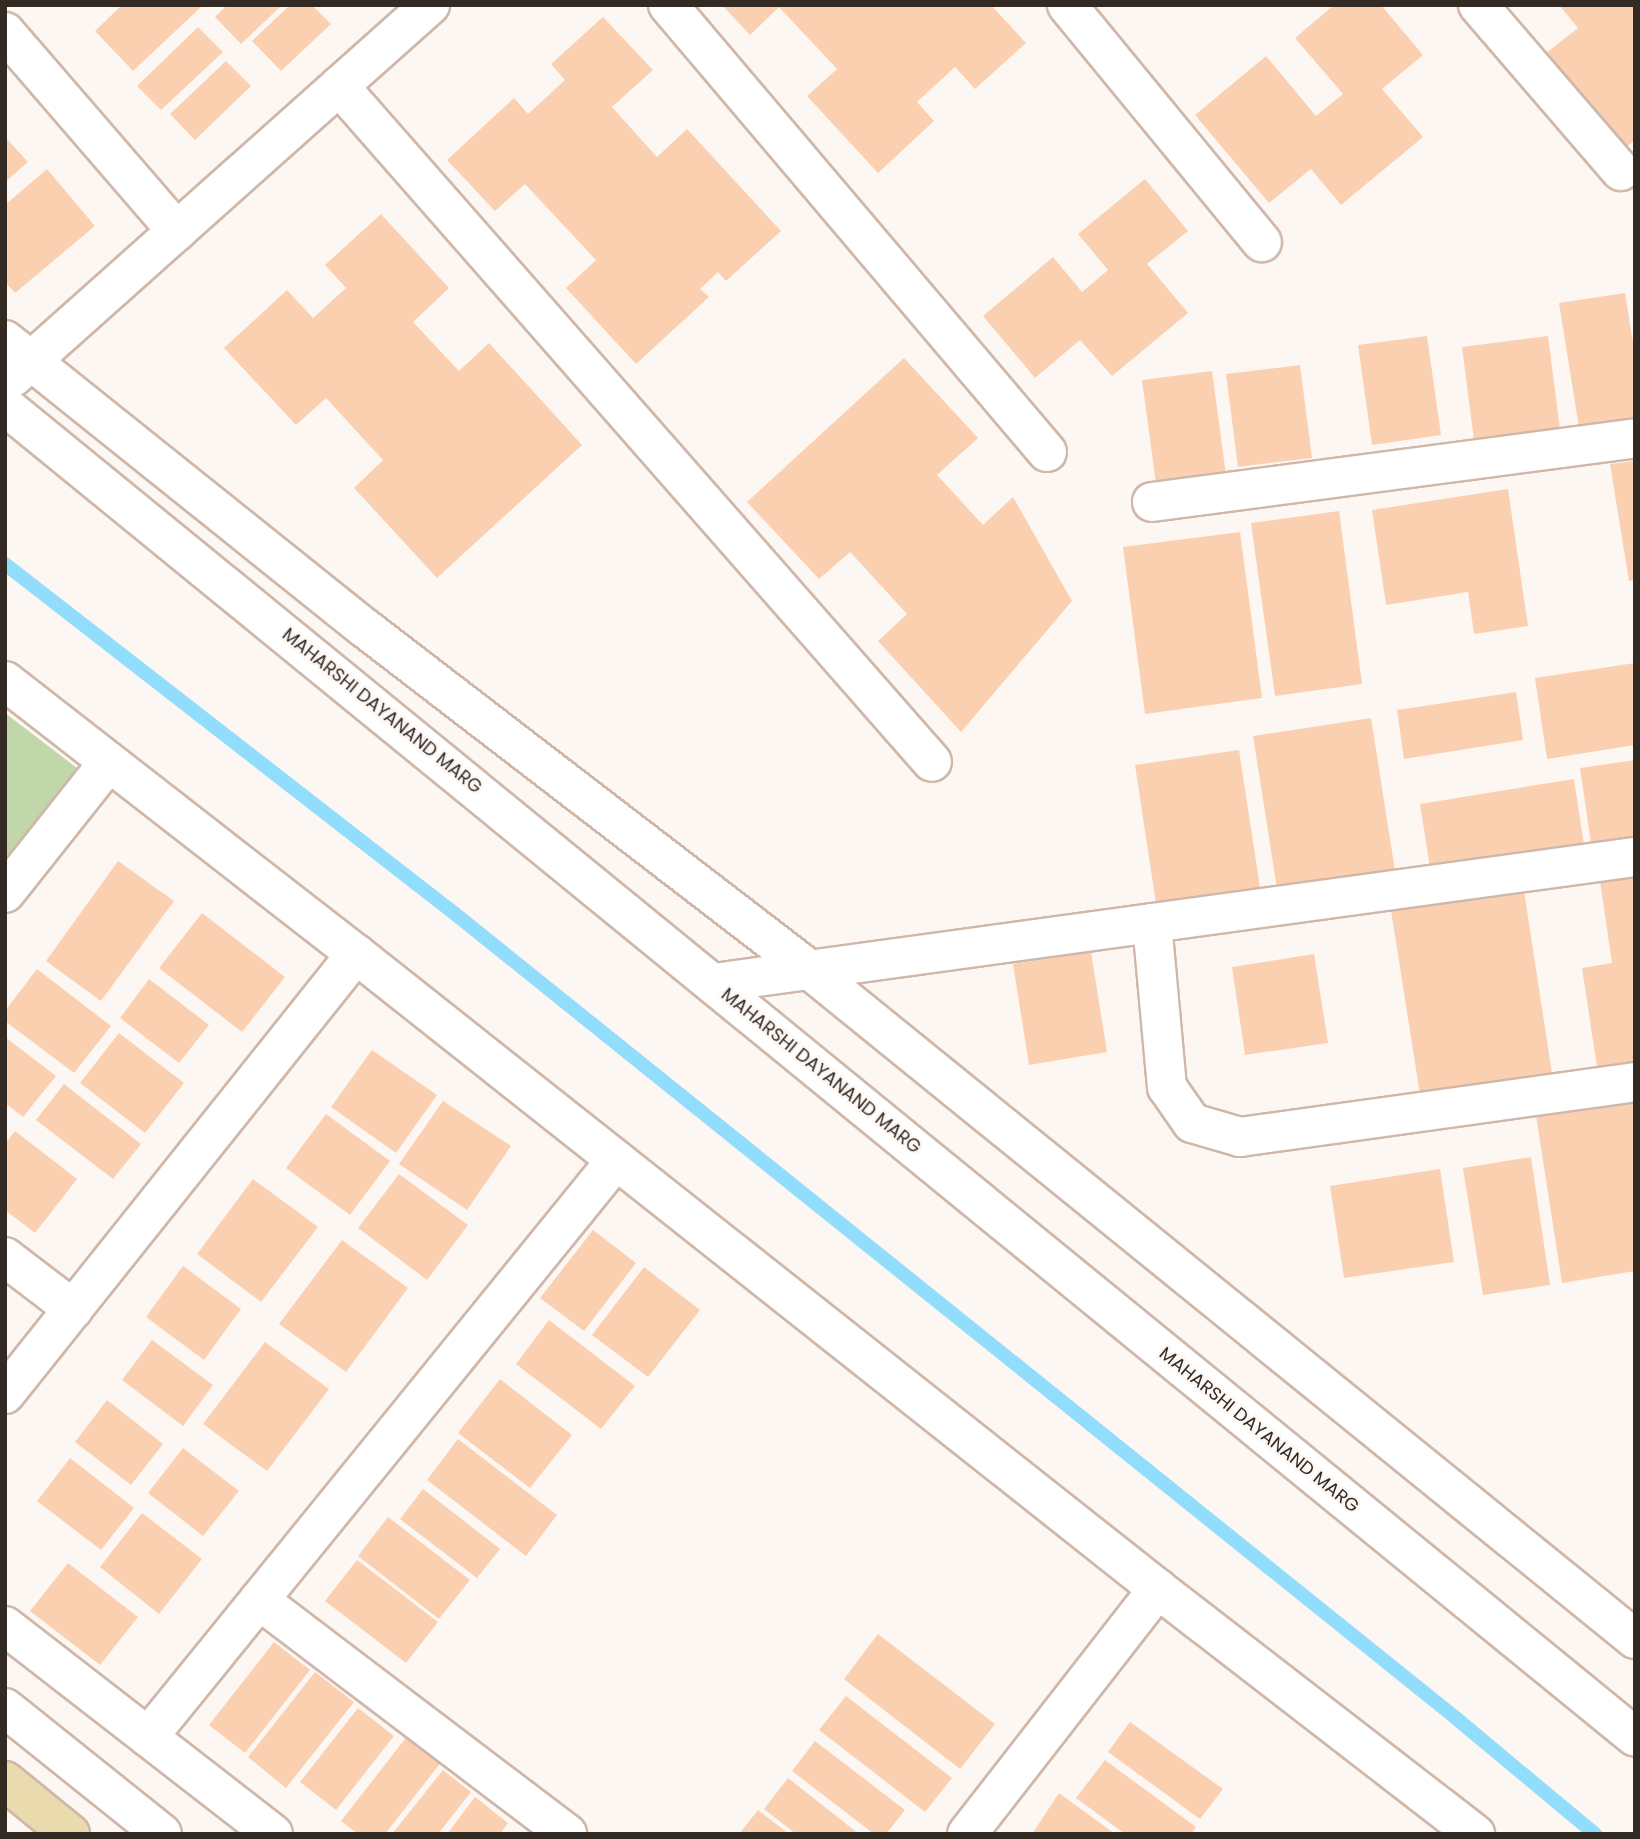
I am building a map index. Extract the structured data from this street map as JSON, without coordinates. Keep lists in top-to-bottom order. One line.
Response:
{"streets":{"street":["MAHARSHI DAYANAND MARG"]}}
